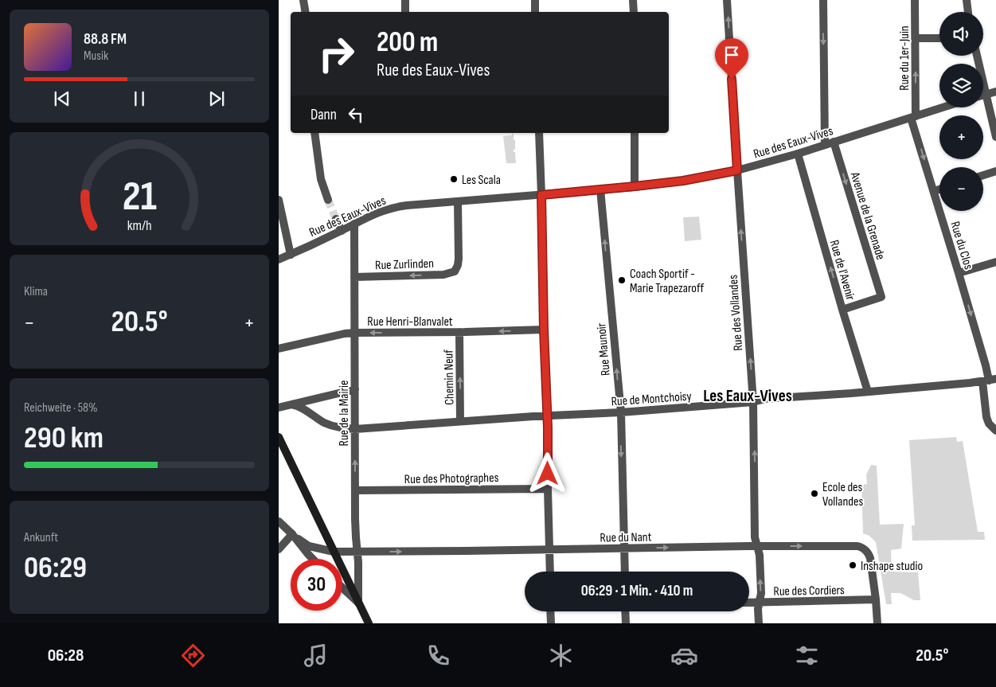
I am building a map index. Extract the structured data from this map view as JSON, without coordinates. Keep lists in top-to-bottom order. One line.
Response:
{"streets":{"street":["Rue du 1er-Juin","Rue des Eaux-Vives","Avenue de la Grenade","Rue du Clos","Rue Zurlinden","Rue de l'Avenir","Rue des Vollandes","Rue Henri-Blanvalet","Rue Maunoir","Chemin Neuf","Rue de Montchoisy","Rue de la Mairie","Rue des Photographes","Rue du Nant","Rue des Cordiers"]},"crossings":[["Rue du 1er-Juin","Rue des Eaux-Vives"],["Rue du 1er-Juin","Rue du Clos"],["Rue des Eaux-Vives","Avenue de la Grenade"],["Rue des Eaux-Vives","Rue du Clos"],["Rue des Eaux-Vives","Rue Zurlinden"],["Rue des Eaux-Vives","Rue de l'Avenir"],["Rue des Eaux-Vives","Rue des Vollandes"],["Rue des Eaux-Vives","Rue Maunoir"],["Rue des Eaux-Vives","Rue de la Mairie"],["Avenue de la Grenade","Rue de l'Avenir"],["Rue du Clos","Rue de Montchoisy"],["Rue Zurlinden","Rue de la Mairie"],["Rue de l'Avenir","Rue de Montchoisy"],["Rue des Vollandes","Rue de Montchoisy"],["Rue des Vollandes","Rue du Nant"],["Rue des Vollandes","Rue des Cordiers"],["Rue Henri-Blanvalet","Chemin Neuf"],["Rue Henri-Blanvalet","Rue de la Mairie"],["Rue Maunoir","Rue de Montchoisy"],["Rue Maunoir","Rue du Nant"],["Chemin Neuf","Rue de Montchoisy"],["Rue de Montchoisy","Rue de la Mairie"],["Rue de la Mairie","Rue des Photographes"],["Rue de la Mairie","Rue du Nant"],["Rue du Nant","Rue des Cordiers"]],"one_way":["Avenue de la Grenade","Rue du Clos","Rue de l'Avenir","Rue des Vollandes","Rue Henri-Blanvalet","Chemin Neuf","Rue du Nant"],"districts":["Les Eaux-Vives"],"places":["Les Scala","Coach Sportif - Marie Trapezaroff","Ecole des Vollandes","Inshape studio"],"page":{"map_buttons":["+","−"],"turn":["200 m","Rue des Eaux-Vives"],"song":["88.8 FM","Musik"],"then":"Dann","tile":["Klima",["Reichweite · 58%","290 km"],["Ankunft","06:29"]],"heat":["−","20.5°","+"],"limit":"30","trip":"06:29 · 1 Min. · 410 m","tabs":["06:28","20.5°"],"gauge":["21","km/h"]}}
